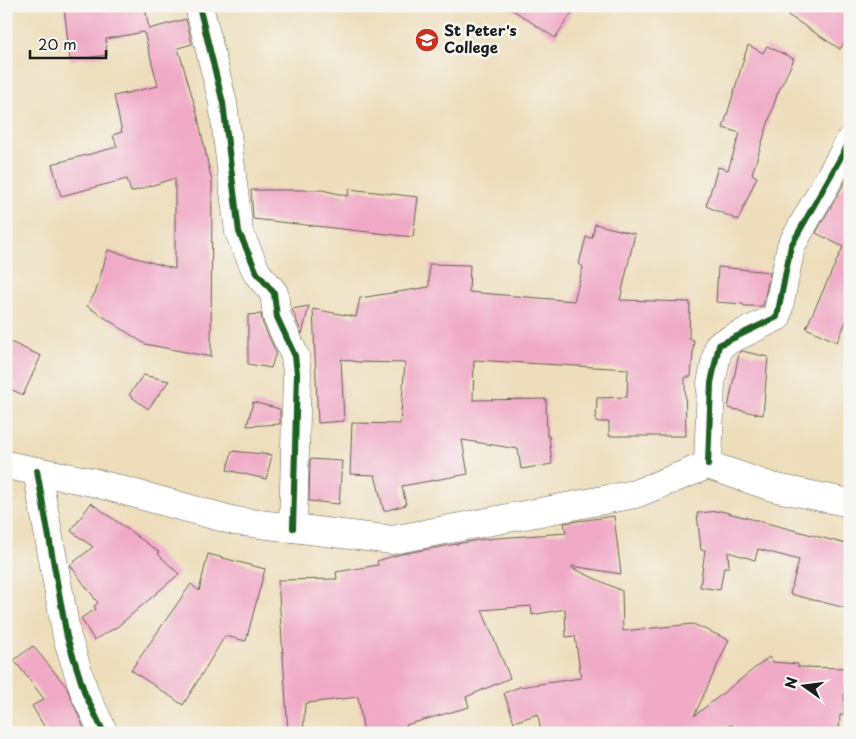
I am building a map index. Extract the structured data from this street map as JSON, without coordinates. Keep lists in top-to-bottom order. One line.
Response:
{"places":{"school or university":["St Peter's College"]},"scale_bar":"20 m","north":"left"}
